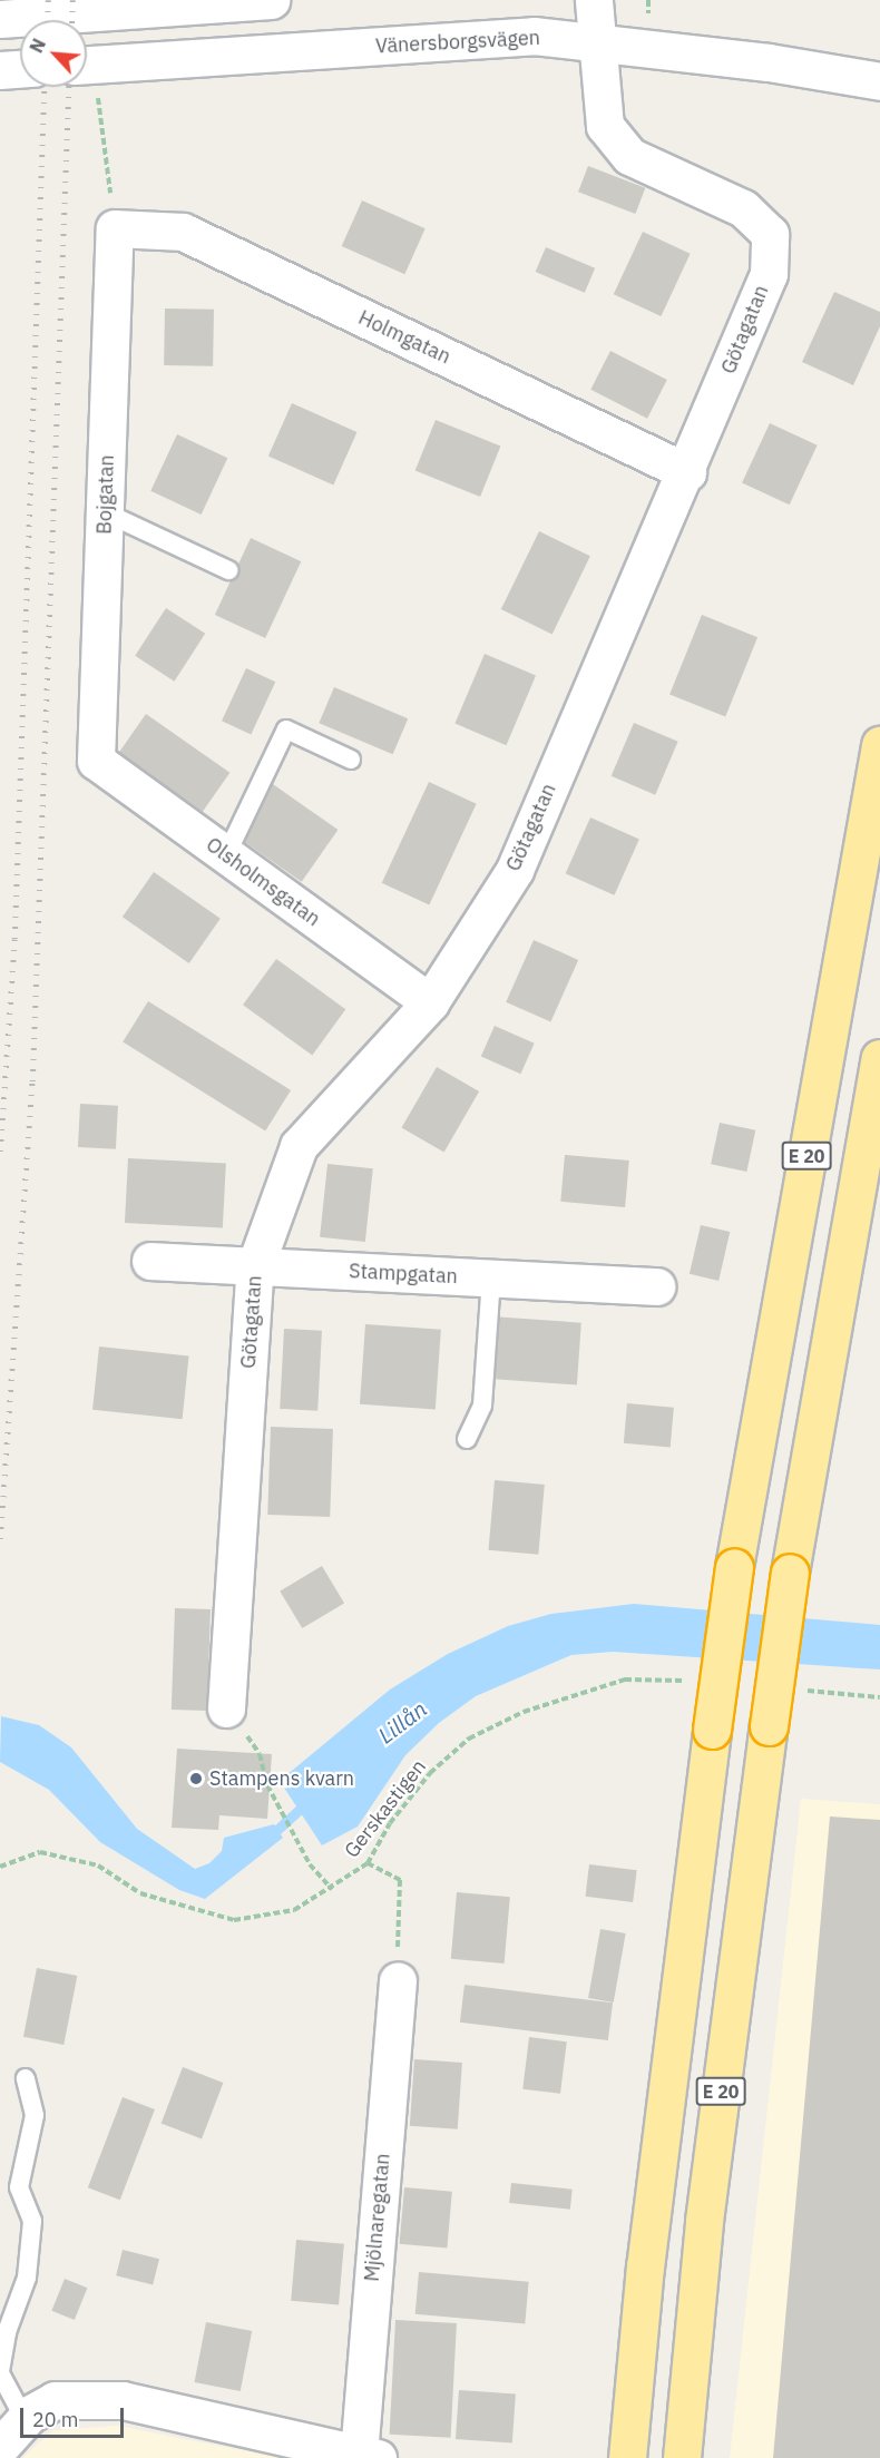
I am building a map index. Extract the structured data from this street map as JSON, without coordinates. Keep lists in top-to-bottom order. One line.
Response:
{"streets":{"highway":["E 20"],"street":["Vänersborgsvägen","Götagatan","Holmgatan","Bojgatan","Olsholmsgatan","Stampgatan","Mjölnaregatan"],"path":["Gerskastigen"]},"crossings":[["Vänersborgsvägen","Götagatan"],["Götagatan","Holmgatan"],["Götagatan","Olsholmsgatan"],["Götagatan","Stampgatan"],["Holmgatan","Bojgatan"],["Bojgatan","Olsholmsgatan"]],"water":["Lillån"],"places":["Stampens kvarn"],"scale_bar":"20 m","north":"top left"}
